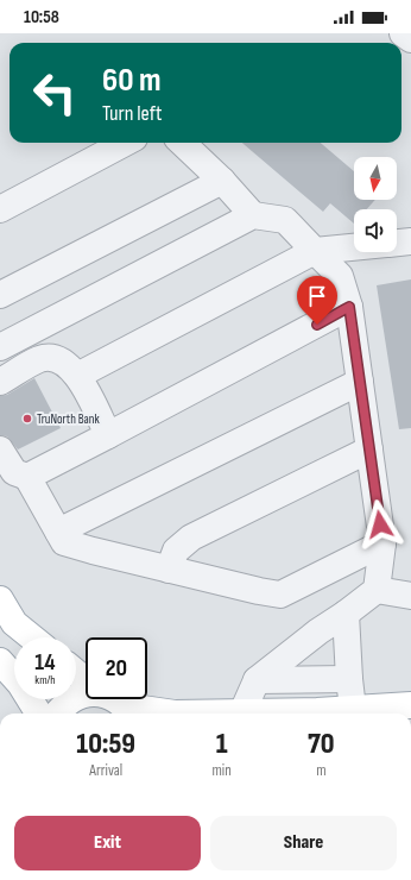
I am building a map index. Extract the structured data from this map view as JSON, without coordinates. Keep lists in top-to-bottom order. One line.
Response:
{"places":["TruNorth Bank"],"north":"bottom","page":{"status":"10:58","turn":["60 m","Turn left"],"speed":"14 km/h","limit":"20","eta":["10:59","Arrival","1","min","70","m"],"buttons":["Exit","Share"]}}
